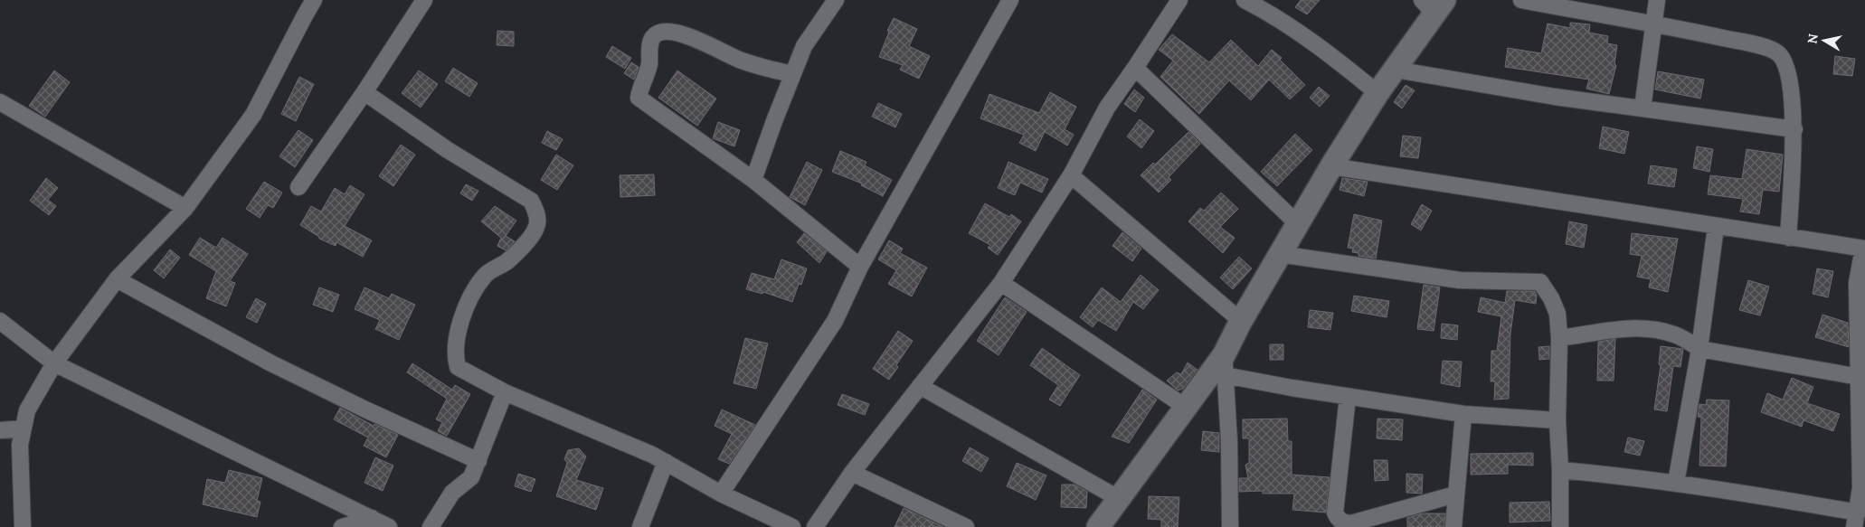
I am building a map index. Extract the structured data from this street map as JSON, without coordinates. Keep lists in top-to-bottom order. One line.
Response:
{"north":"left"}
